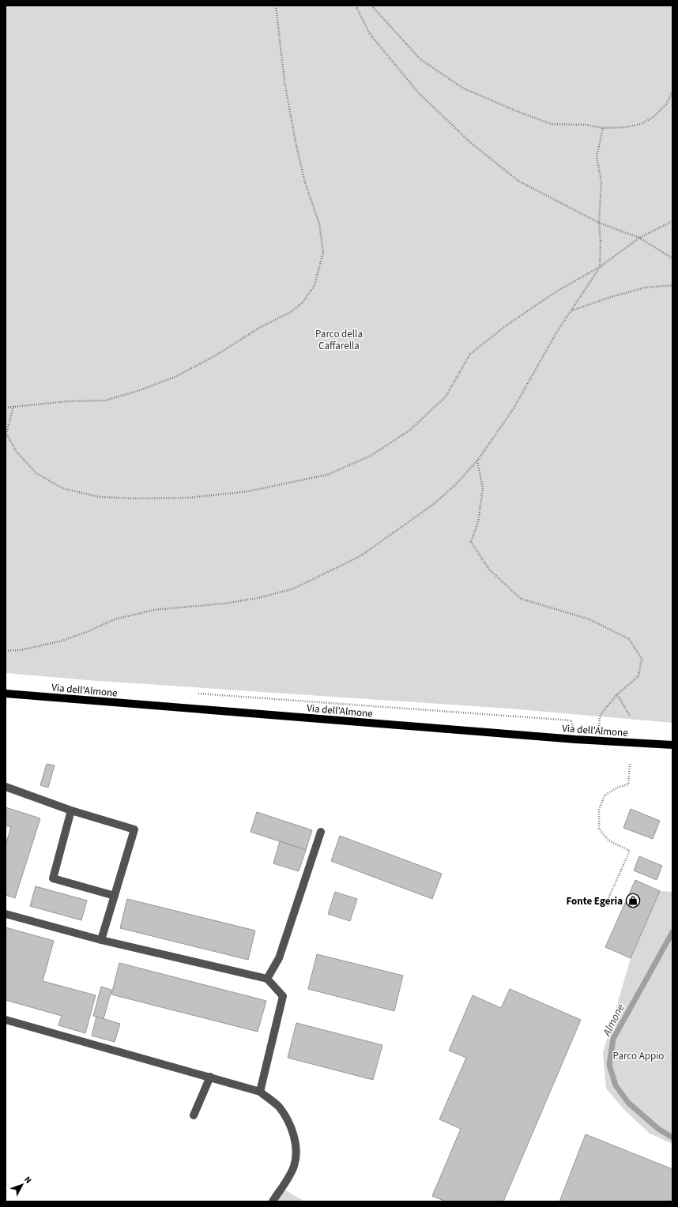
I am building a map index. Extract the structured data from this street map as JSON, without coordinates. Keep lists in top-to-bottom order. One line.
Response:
{"streets":{"main road":["Via dell'Almone"]},"water":["Almone"],"parks":["Parco della Caffarella","Parco Appio"],"places":{"shop":["Fonte Egeria"]},"north":"top right"}
